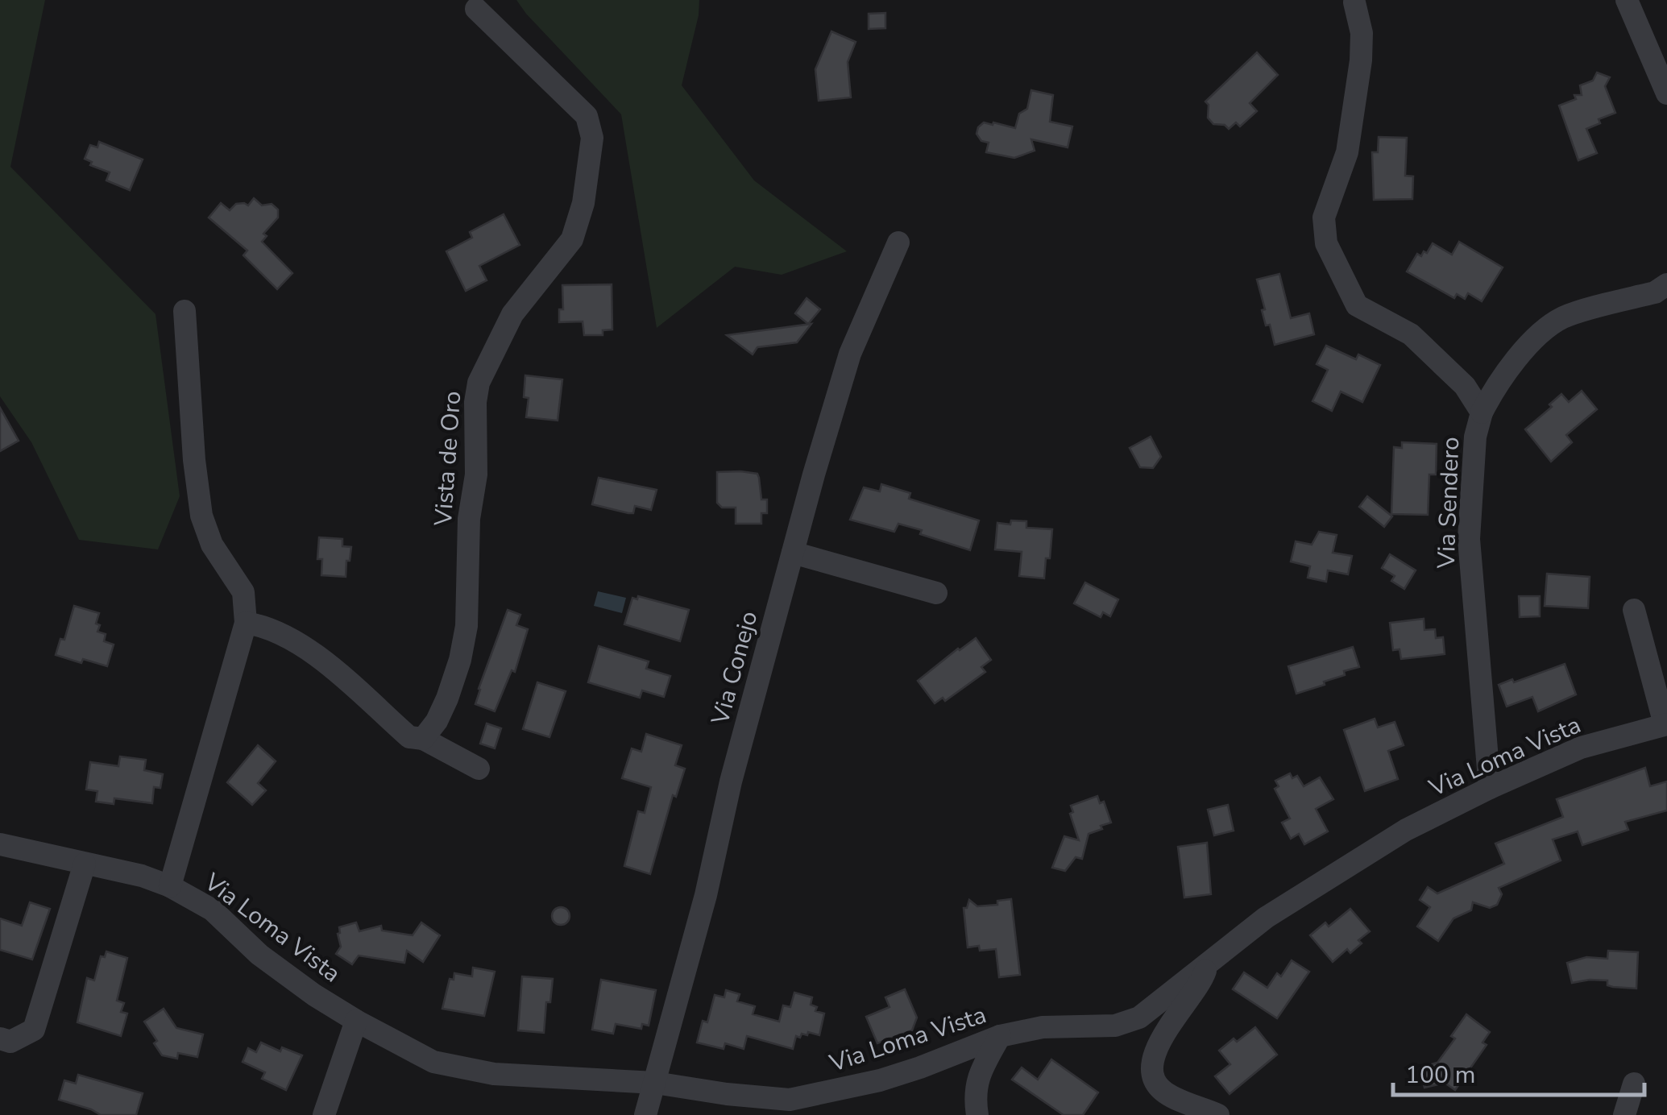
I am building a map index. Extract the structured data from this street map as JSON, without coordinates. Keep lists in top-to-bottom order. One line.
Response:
{"streets":{"street":["Vista de Oro","Via Sendero","Via Conejo","Via Loma Vista"]},"crossings":[["Via Sendero","Via Loma Vista"],["Via Conejo","Via Loma Vista"]],"scale_bar":"100 m"}
